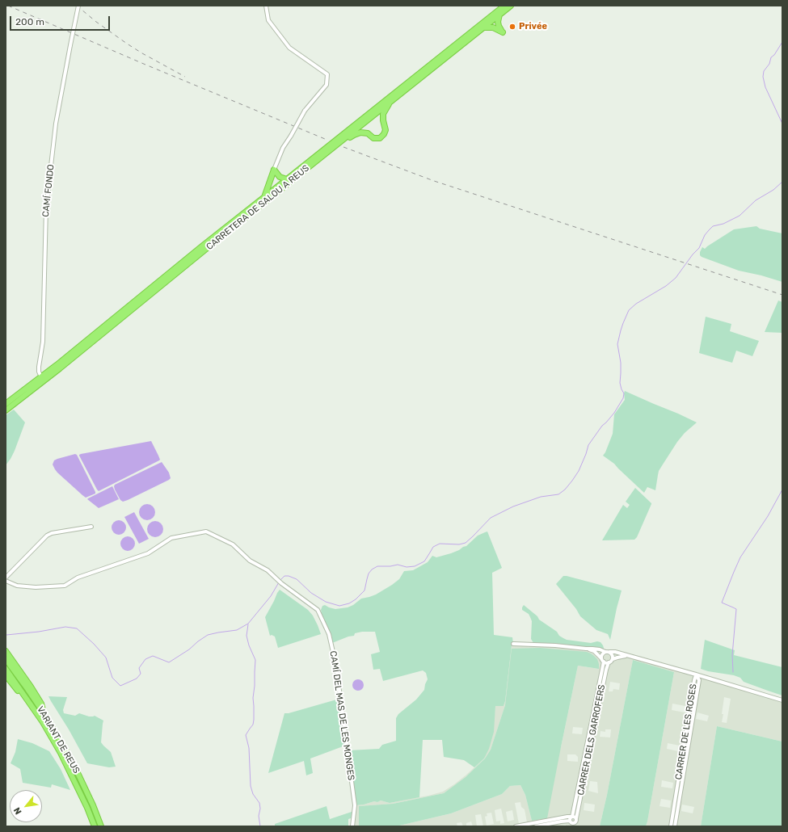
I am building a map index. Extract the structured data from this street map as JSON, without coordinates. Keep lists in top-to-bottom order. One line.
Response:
{"streets":{"highway":["CARRETERA DE SALOU A REUS","VARIANT DE REUS"],"street":["CAMÍ FONDO","CAMÍ DEL MAS DE LES MONGES","CARRER DE LES ROSES","CARRER DELS GARROFERS"]},"places":["Privée"],"scale_bar":"200 m","north":"bottom left"}
